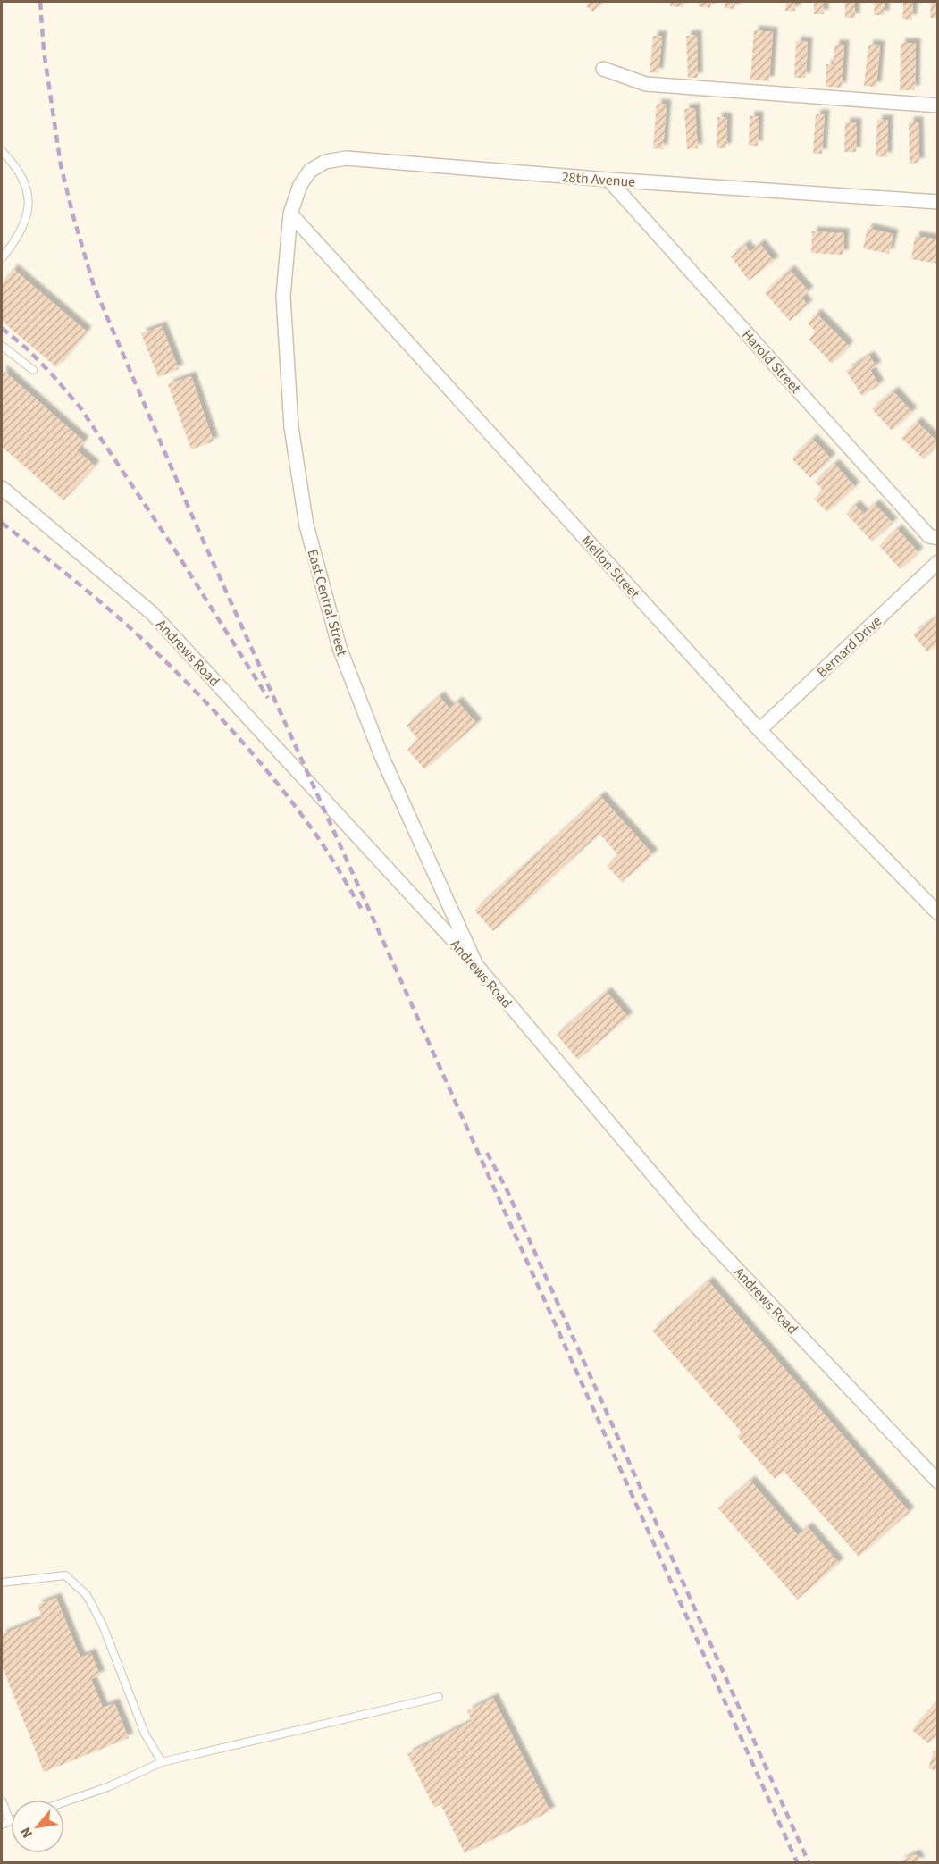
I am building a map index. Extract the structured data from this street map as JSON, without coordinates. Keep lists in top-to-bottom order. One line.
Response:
{"streets":{"street":["28th Avenue","Harold Street","Mellon Street","East Central Street","Bernard Drive","Andrews Road"]},"crossings":[["28th Avenue","Harold Street"],["28th Avenue","Mellon Street"],["28th Avenue","East Central Street"],["Mellon Street","East Central Street"],["Mellon Street","Bernard Drive"],["East Central Street","Andrews Road"]],"north":"bottom left"}
